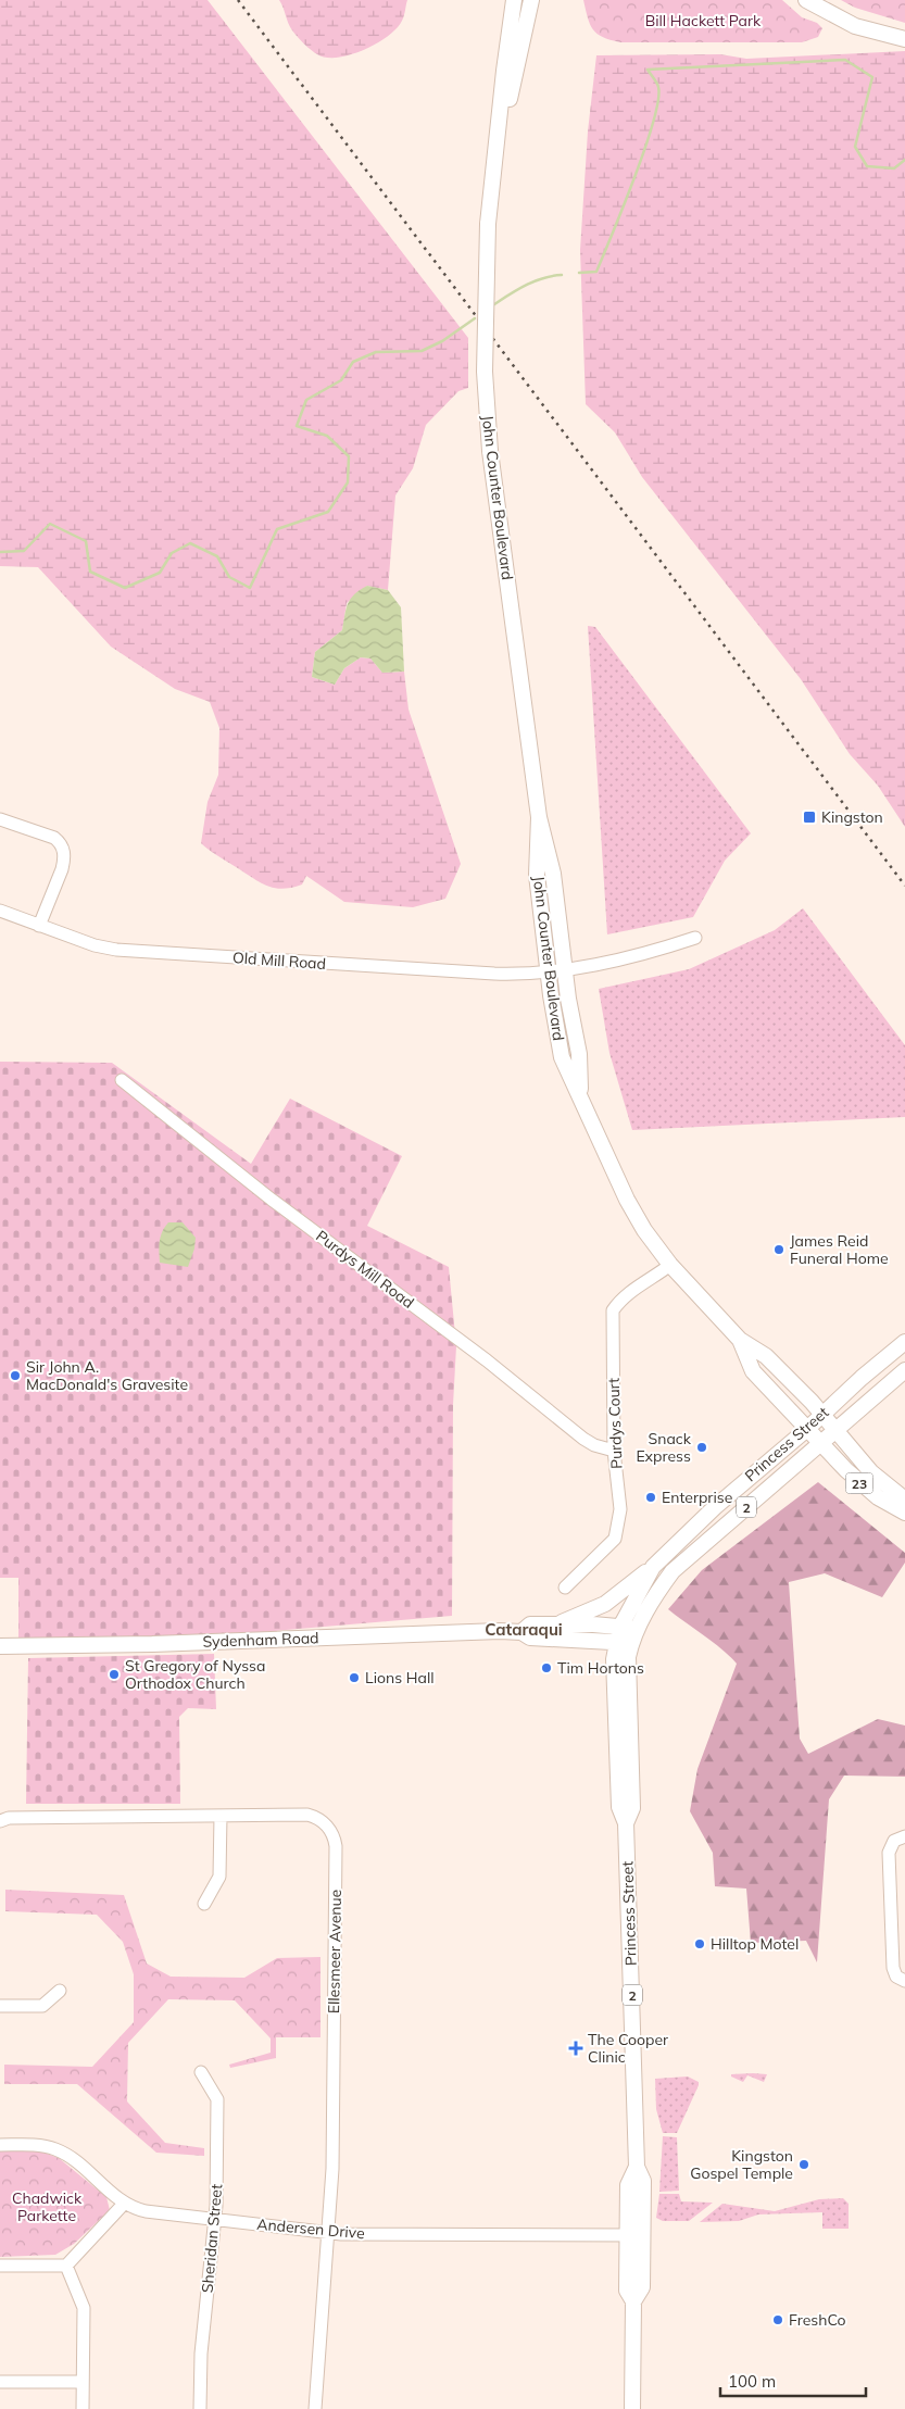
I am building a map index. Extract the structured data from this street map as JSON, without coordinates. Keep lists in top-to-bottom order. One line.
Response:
{"streets":{"main road":["John Counter Boulevard","Princess Street","23","2","Sydenham Road"],"street":["Old Mill Road","Purdys Mill Road","Purdys Court","Ellesmeer Avenue","Andersen Drive","Sheridan Street"]},"crossings":[["John Counter Boulevard","Old Mill Road"],["John Counter Boulevard","Purdys Court"],["John Counter Boulevard","Princess Street"],["John Counter Boulevard","23"],["Purdys Mill Road","Purdys Court"],["Princess Street","23"],["Princess Street","Sydenham Road"],["Princess Street","Andersen Drive"],["Ellesmeer Avenue","Andersen Drive"],["Andersen Drive","Sheridan Street"]],"districts":["Cataraqui"],"parks":["Bill Hackett Park","Chadwick Parkette"],"places":{"transit":["Kingston"],"other":["James Reid Funeral Home","Sir John A. MacDonald's Gravesite","Snack Express","Enterprise","Tim Hortons","St Gregory of Nyssa Orthodox Church","Lions Hall","Hilltop Motel","Kingston Gospel Temple","FreshCo"],"health":["The Cooper Clinic"]},"scale_bar":"100 m"}
